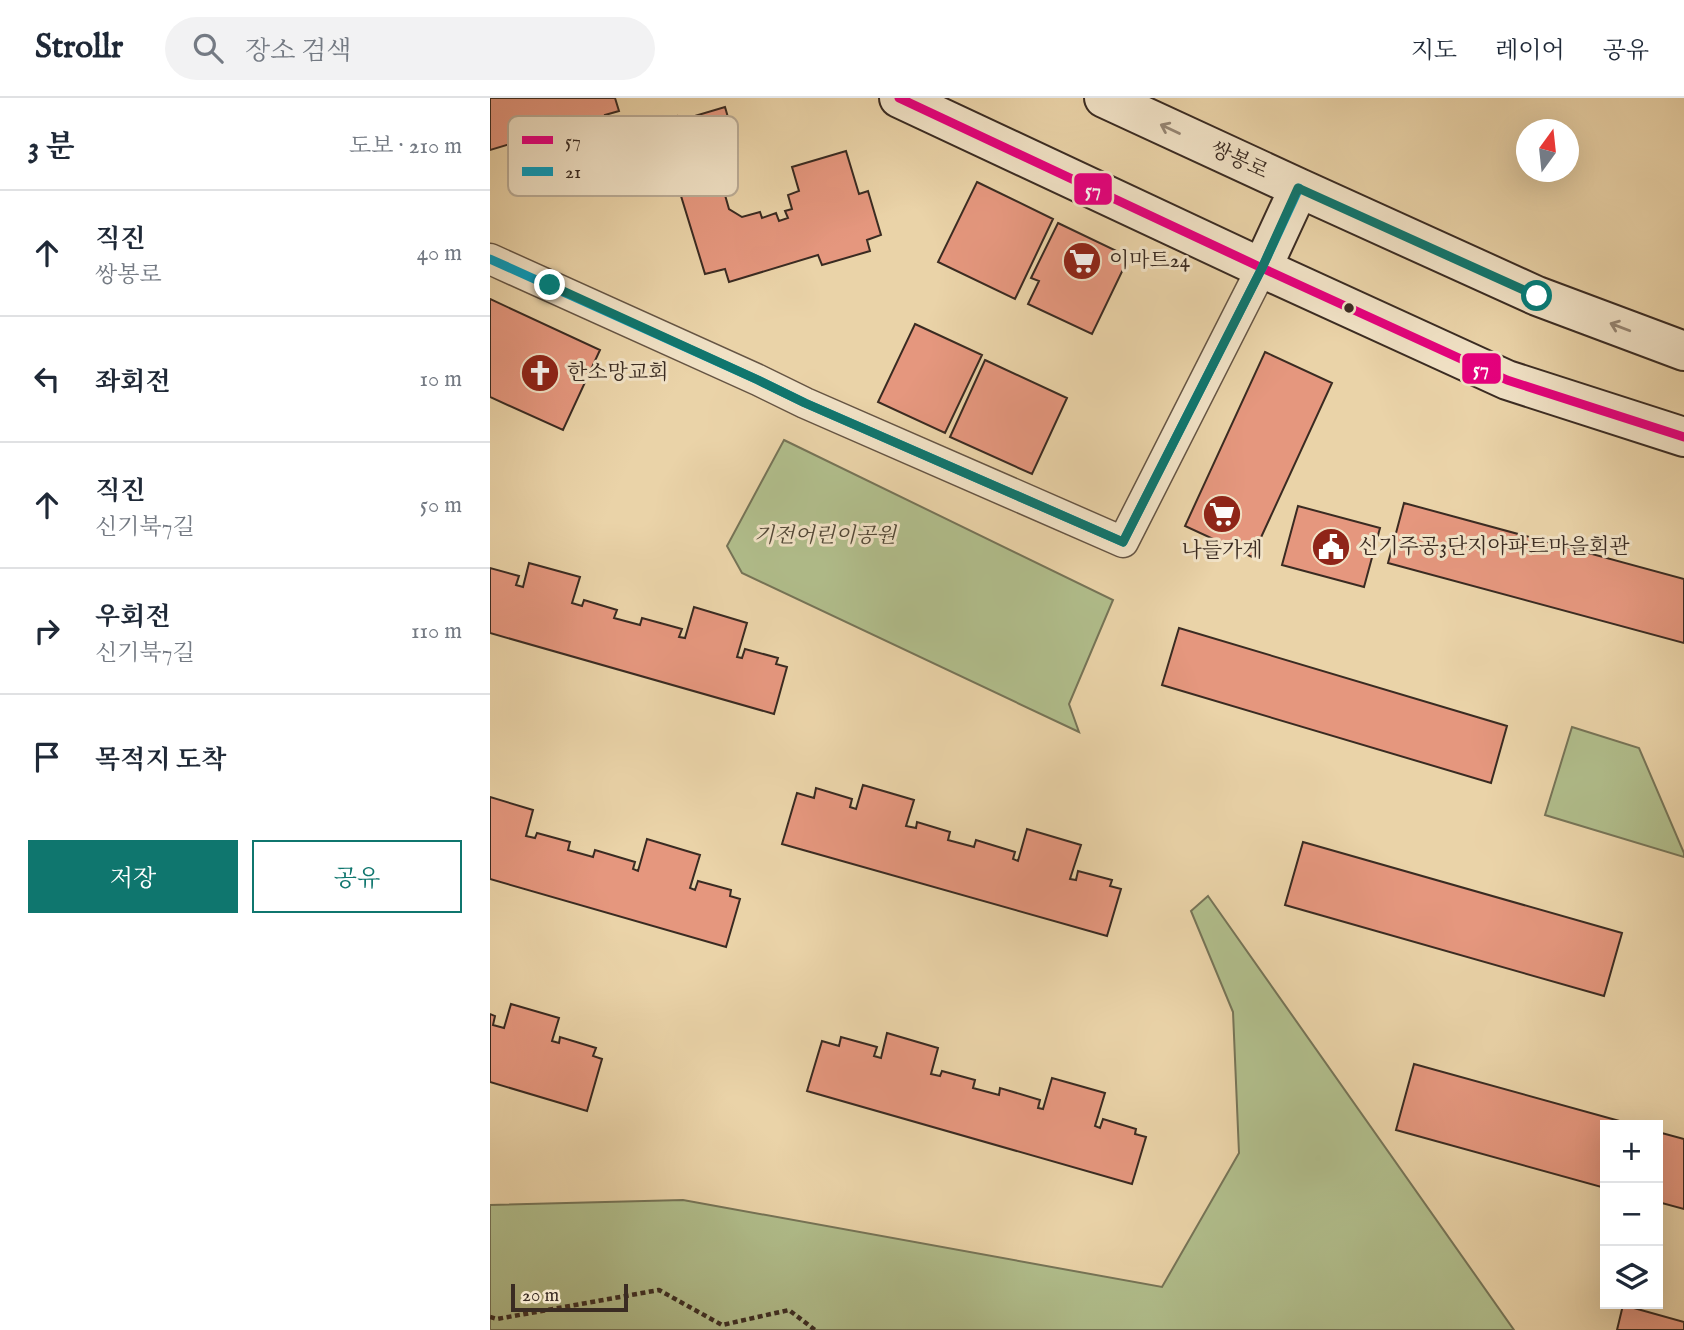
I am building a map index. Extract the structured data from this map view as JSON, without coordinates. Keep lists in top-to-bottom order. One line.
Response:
{"streets":{"street":["쌍봉로"]},"parks":["기전어린이공원"],"places":{"supermarket":["이마트24","나들가게"],"church":["한소망교회"],"public building":["신기주공3단지아파트마을회관"]},"lines":["transit line 57","transit line 21"],"legend":["57","21"],"scale_bar":"20 m","north":"top","page":{"header":"Strollr","search":"장소 검색","nav":["지도","레이어","공유"],"heading":["3 분","도보 · 210 m"],"list":[["직진","쌍봉로","40 m"],["좌회전","10 m"],["직진","신기북7길","50 m"],["우회전","신기북7길","110 m"],"목적지 도착"],"buttons":["저장","공유"],"map_buttons":["+","−"],"scale":"20 m"}}
